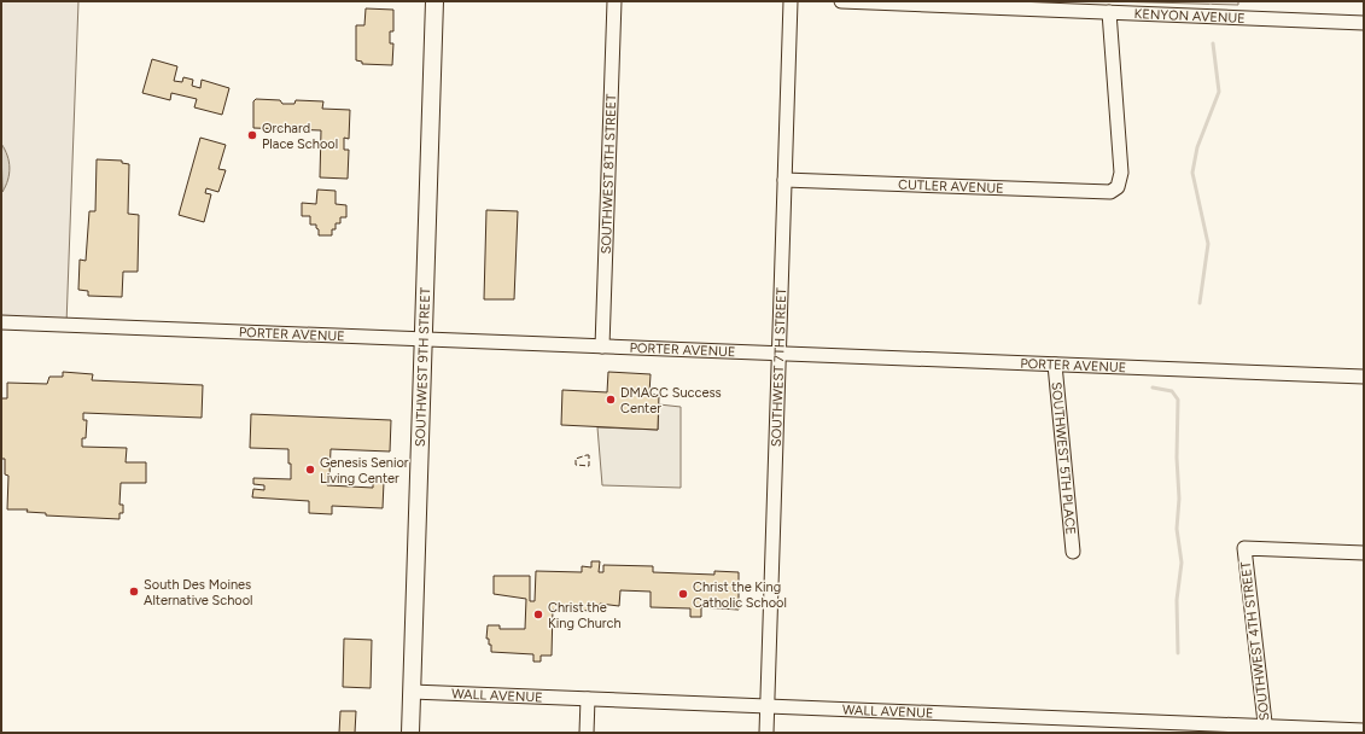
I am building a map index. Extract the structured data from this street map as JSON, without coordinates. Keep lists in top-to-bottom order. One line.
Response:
{"streets":{"main road":["SOUTHWEST 9TH STREET"],"street":["KENYON AVENUE","SOUTHWEST 8TH STREET","CUTLER AVENUE","PORTER AVENUE","SOUTHWEST 7TH STREET","SOUTHWEST 5TH PLACE","SOUTHWEST 4TH STREET","WALL AVENUE"]},"crossings":[["KENYON AVENUE","CUTLER AVENUE"],["SOUTHWEST 8TH STREET","PORTER AVENUE"],["CUTLER AVENUE","SOUTHWEST 7TH STREET"],["PORTER AVENUE","SOUTHWEST 9TH STREET"],["PORTER AVENUE","SOUTHWEST 7TH STREET"],["PORTER AVENUE","SOUTHWEST 5TH PLACE"],["SOUTHWEST 9TH STREET","WALL AVENUE"],["SOUTHWEST 7TH STREET","WALL AVENUE"],["SOUTHWEST 4TH STREET","WALL AVENUE"]],"places":["Orchard Place School","DMACC Success Center","Genesis Senior Living Center","South Des Moines Alternative School","Christ the King Catholic School","Christ the King Church"]}
